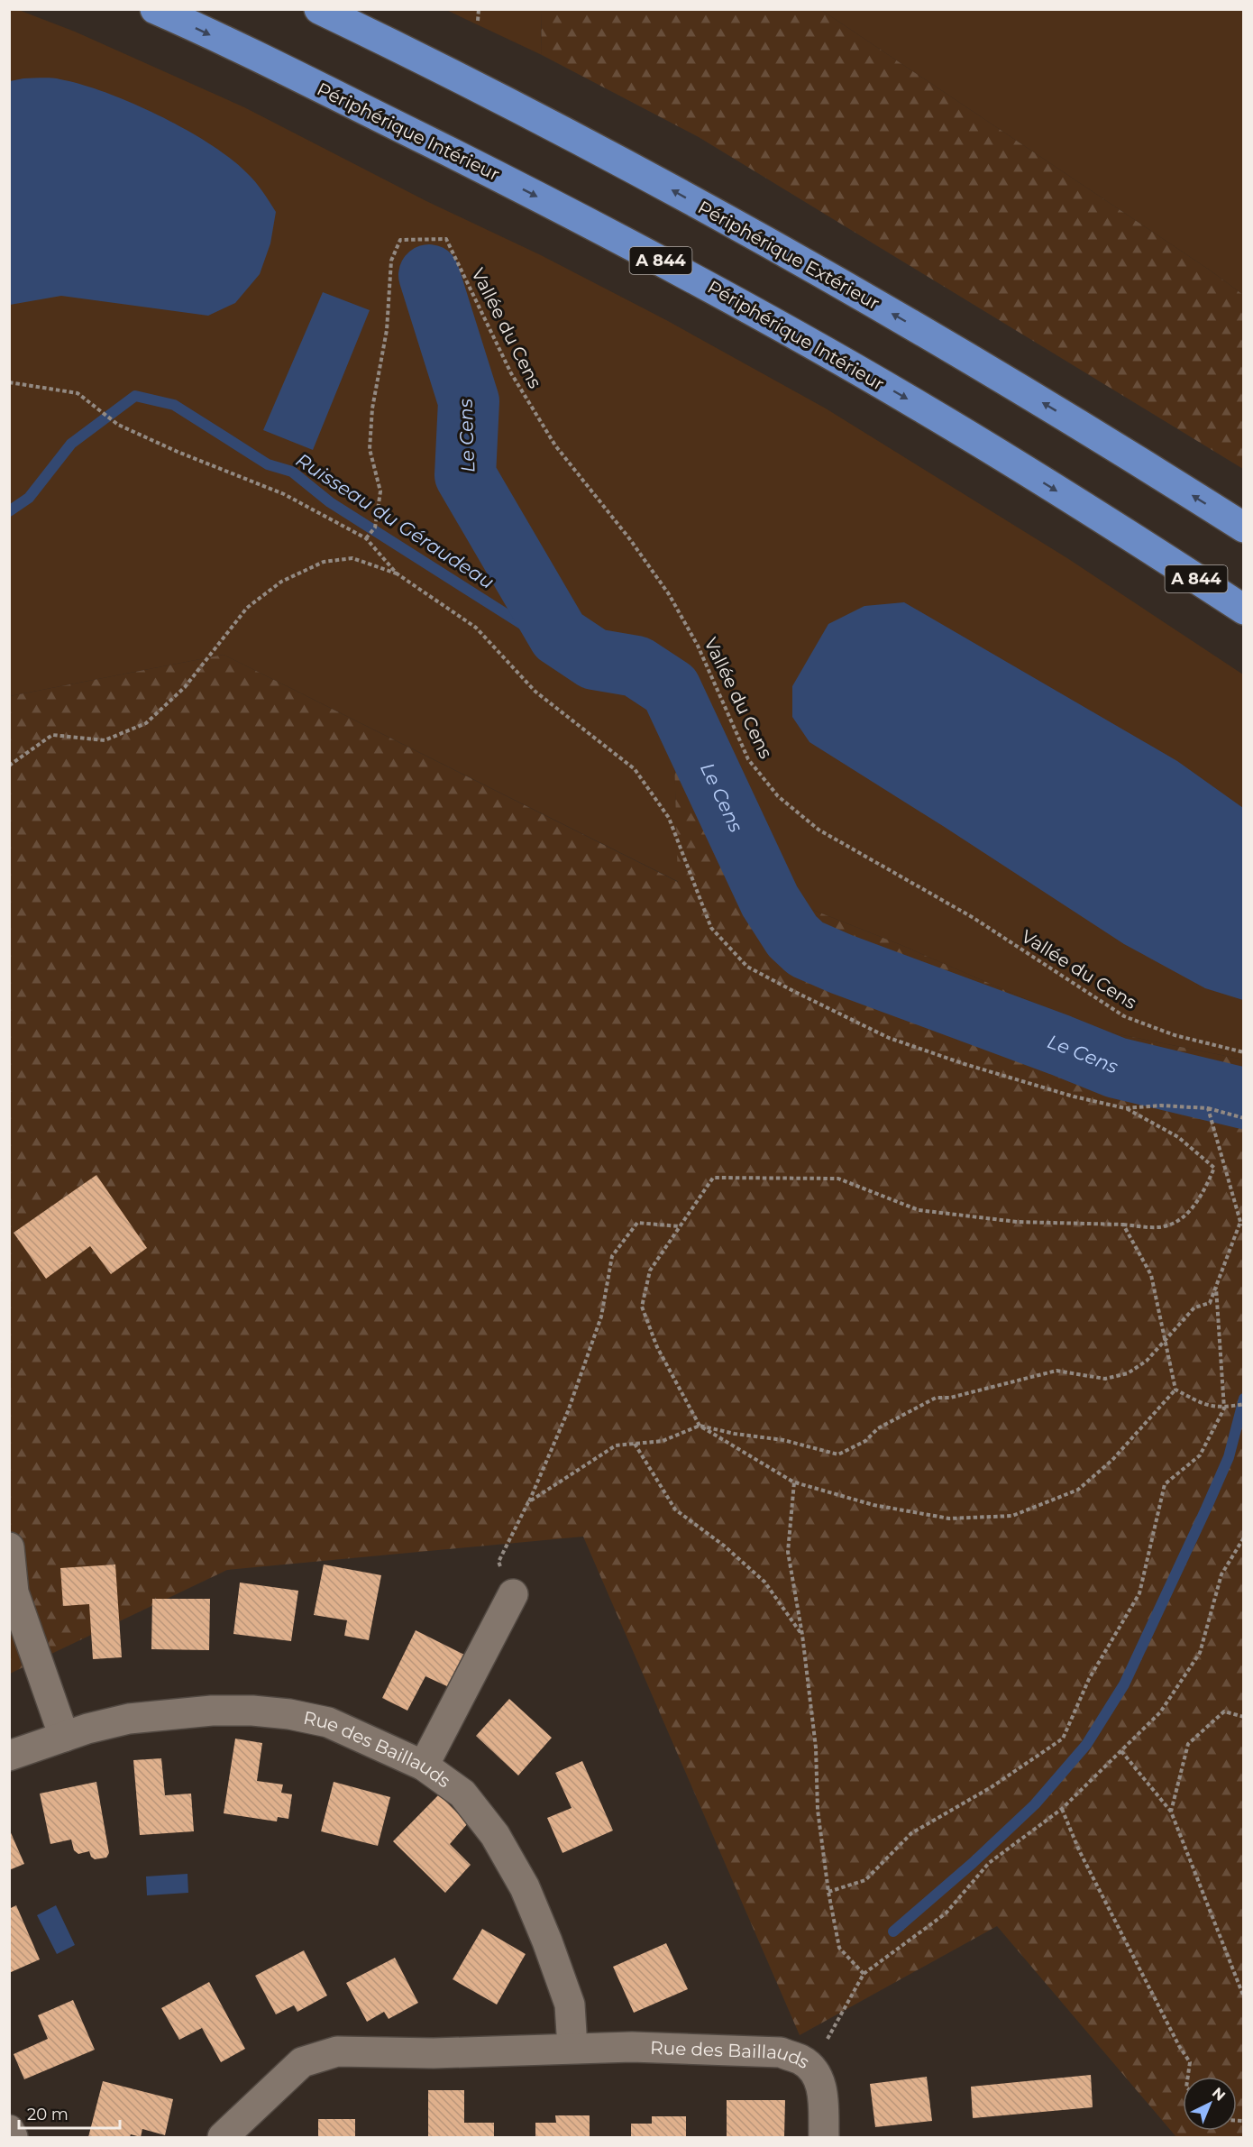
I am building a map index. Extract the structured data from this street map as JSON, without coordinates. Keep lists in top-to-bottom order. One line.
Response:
{"streets":{"highway":["Périphérique Intérieur","Périphérique Extérieur","A 844"],"street":["Rue des Baillauds"],"path":["Vallée du Cens"]},"one_way":["Périphérique Intérieur","Périphérique Extérieur"],"water":["Le Cens","Ruisseau du Géraudeau"],"scale_bar":"20 m","north":"top right"}
